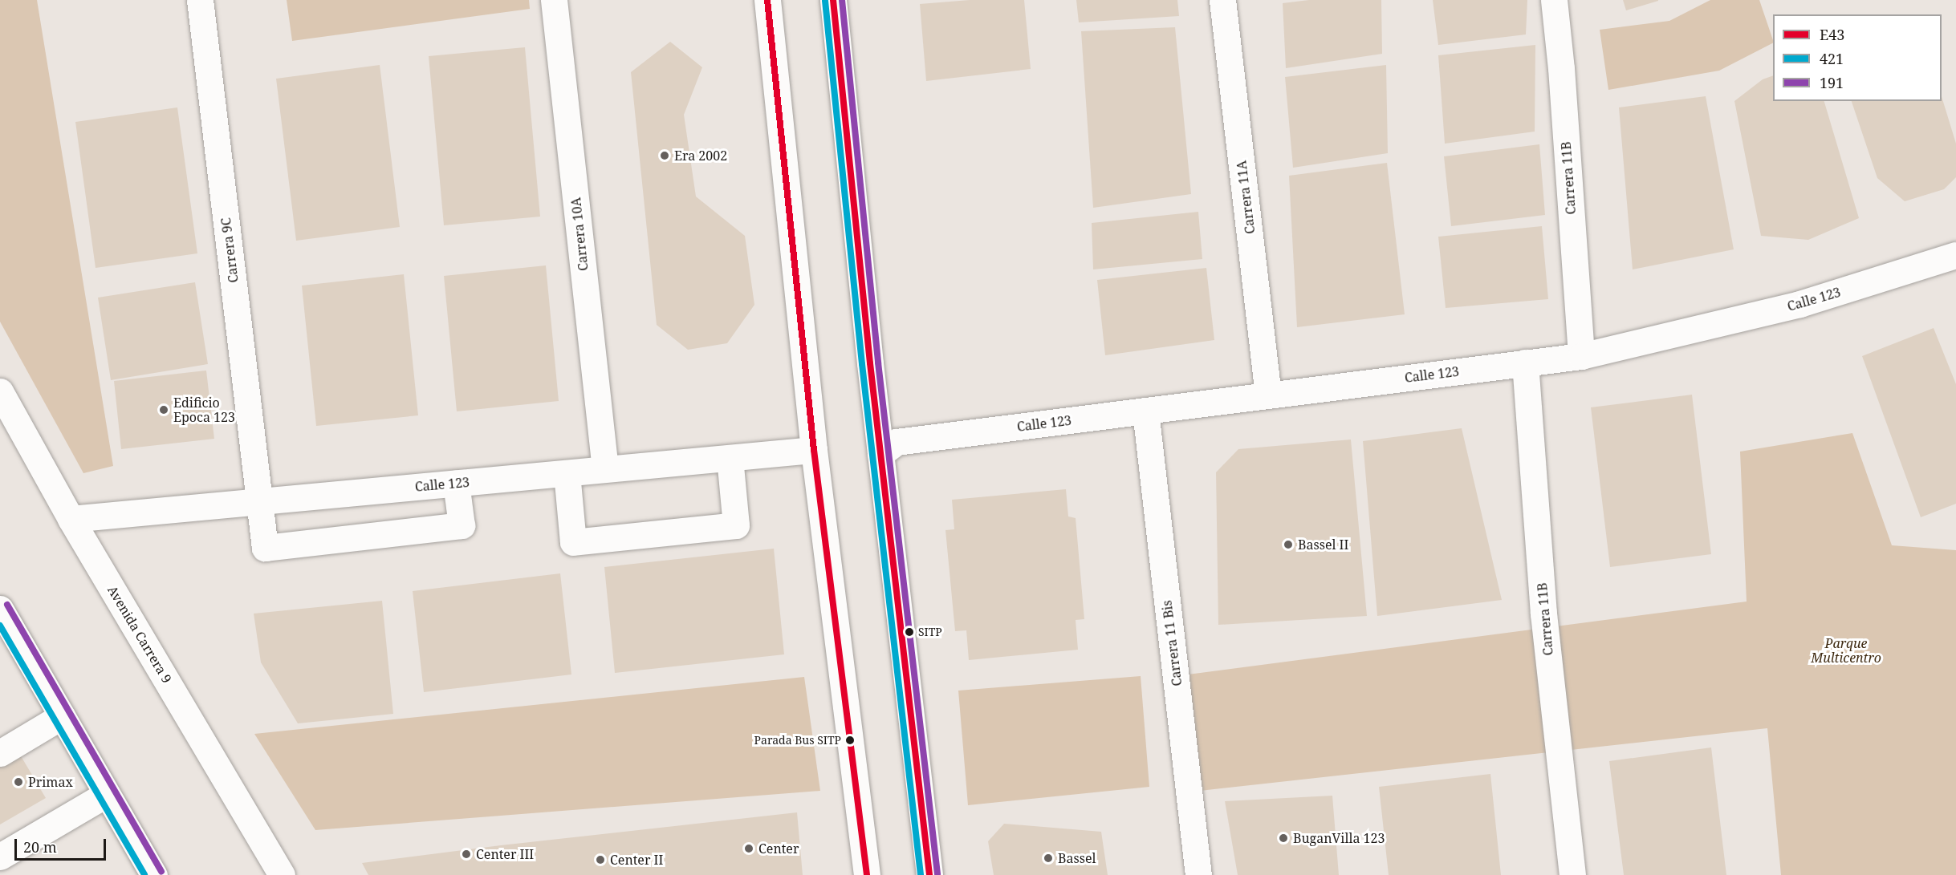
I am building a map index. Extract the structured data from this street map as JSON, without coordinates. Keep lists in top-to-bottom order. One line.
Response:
{"streets":{"street":["Carrera 11B","Carrera 11A","Carrera 10A","Carrera 9C","Calle 123","Avenida Carrera 9","Carrera 11 Bis"]},"crossings":[["Carrera 11B","Calle 123"],["Carrera 11A","Calle 123"],["Carrera 10A","Calle 123"],["Carrera 9C","Calle 123"],["Calle 123","Avenida Carrera 9"],["Calle 123","Carrera 11 Bis"]],"parks":["Parque Multicentro"],"places":["Era 2002","Edificio Epoca 123","Bassel II","SITP","Parada Bus SITP","Primax","BuganVilla 123","Center","Center III","Bassel","Center II"],"lines":["transit line E43","transit line 191","transit line 421"],"legend":["E43","421","191"],"scale_bar":"20 m"}
